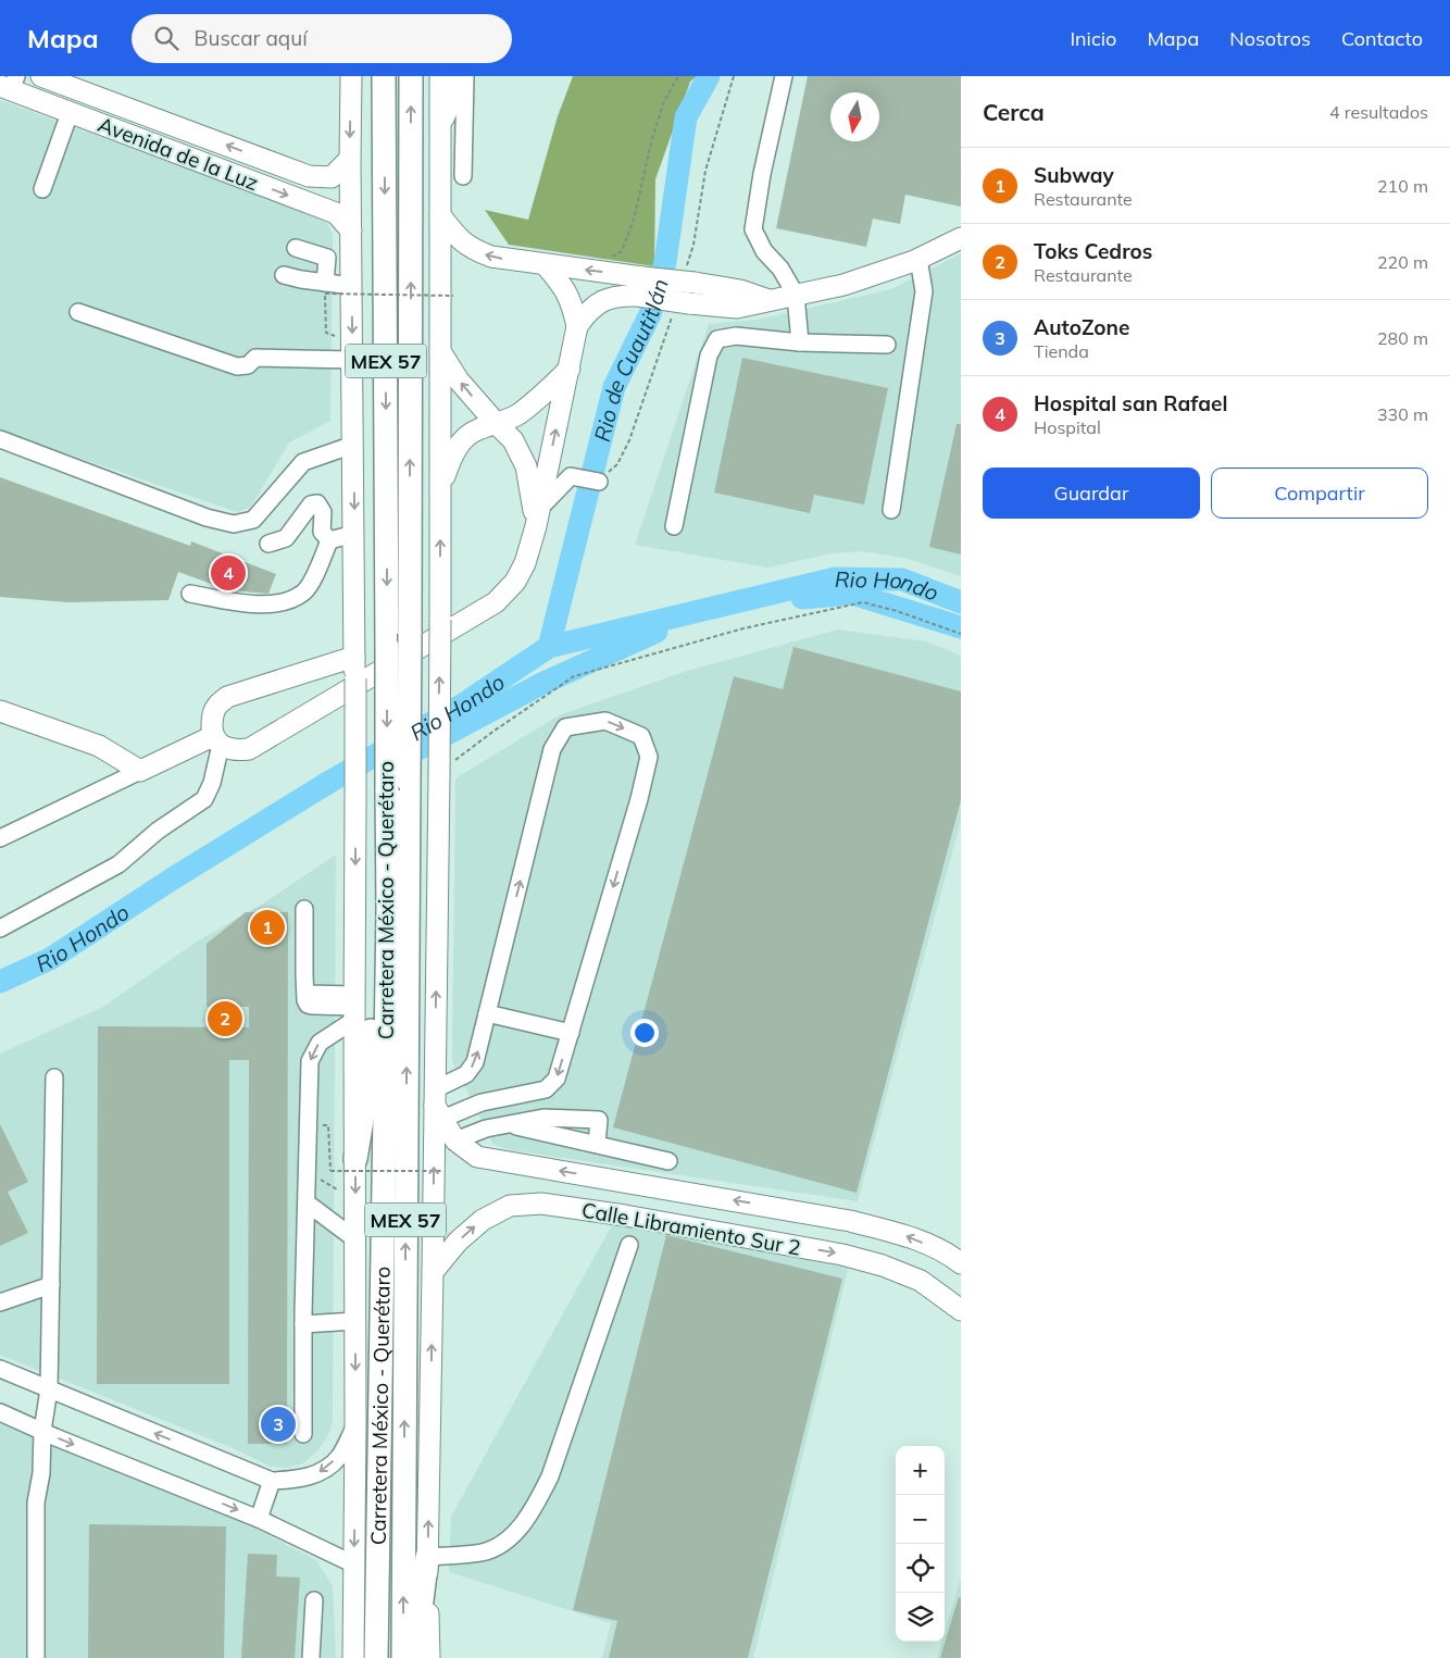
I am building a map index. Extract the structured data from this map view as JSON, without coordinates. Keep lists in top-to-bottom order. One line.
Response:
{"streets":{"highway":["MEX 57","Carretera México - Querétaro"],"main road":["Avenida de la Luz","Calle Libramiento Sur 2"]},"water":["Rio de Cuautitlán","Rio Hondo"],"north":"bottom","page":{"header":"Mapa","search":"Buscar aquí","nav":["Inicio","Mapa","Nosotros","Contacto"],"heading":["Cerca","4 resultados"],"list":[{"mark":"1","name":"Subway","note":"Restaurante","value":"210 m"},{"mark":"2","name":"Toks Cedros","note":"Restaurante","value":"220 m"},{"mark":"3","name":"AutoZone","note":"Tienda","value":"280 m"},{"mark":"4","name":"Hospital san Rafael","note":"Hospital","value":"330 m"}],"buttons":["Guardar","Compartir"],"pins":["4","1","2","3"],"map_buttons":["+","−"]}}
